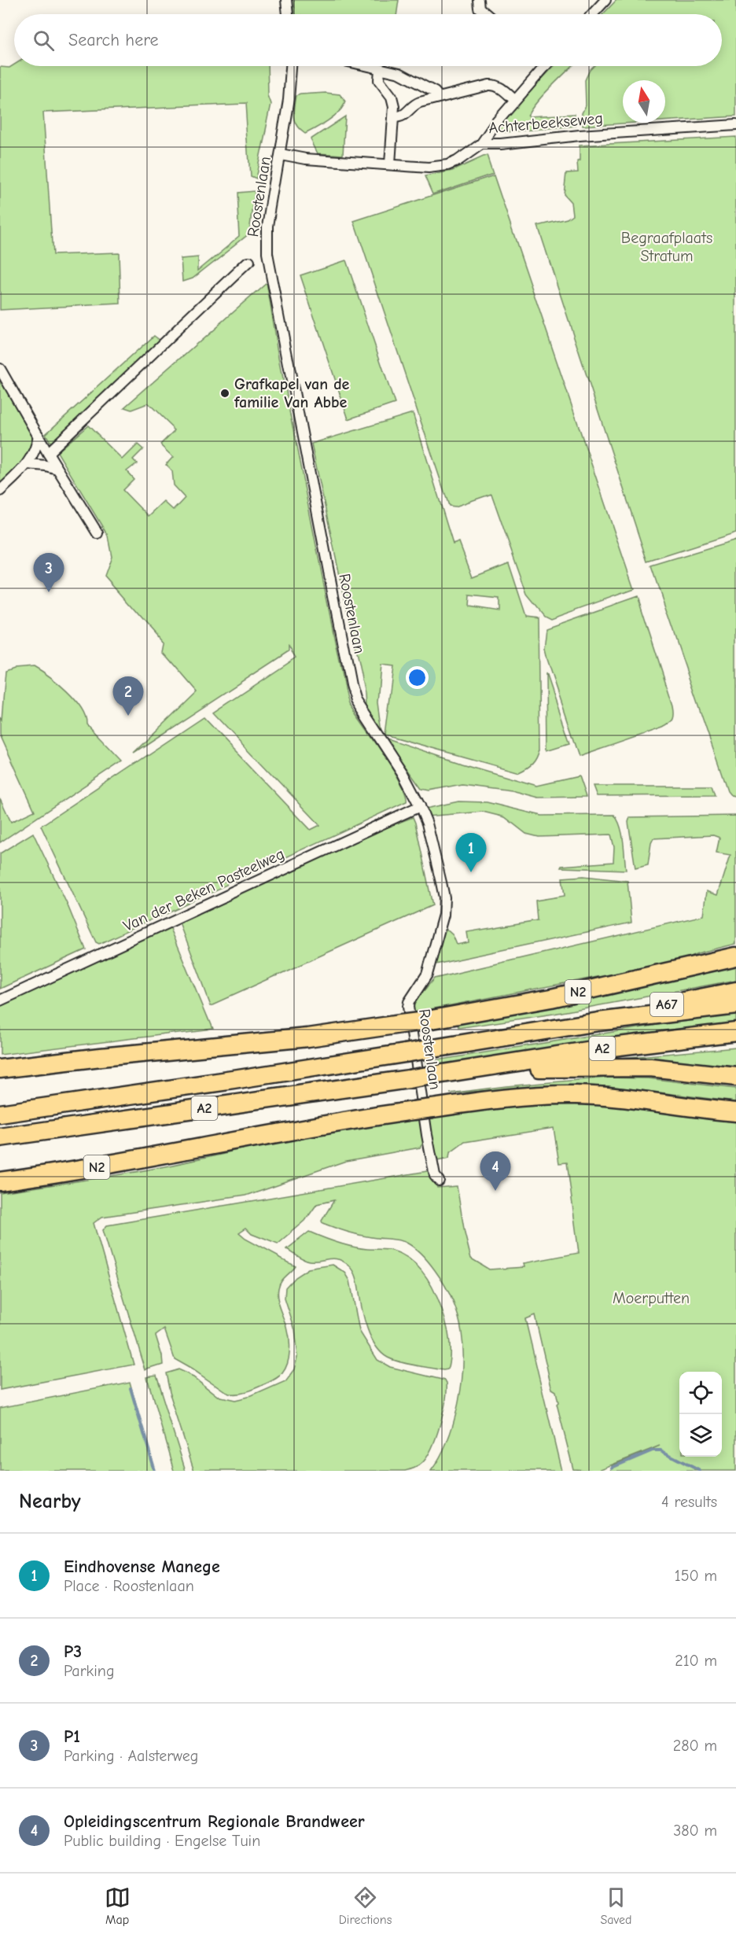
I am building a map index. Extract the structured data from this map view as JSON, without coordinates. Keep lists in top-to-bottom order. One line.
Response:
{"streets":{"highway":["N2","A67","A2"],"street":["Achterbeekseweg","Roostenlaan","Van der Beken Pasteelweg"]},"crossings":[["Achterbeekseweg","Roostenlaan"],["Roostenlaan","Van der Beken Pasteelweg"],["A67","A2"]],"parks":["Begraafplaats Stratum","Moerputten"],"places":["Grafkapel van de familie Van Abbe"],"north":"top","page":{"search":"Search here","pins":["3","2","1","4"],"heading":["Nearby","4 results"],"list":[{"mark":"1","name":"Eindhovense Manege","note":"Place · Roostenlaan","value":"150 m"},{"mark":"2","name":"P3","note":"Parking","value":"210 m"},{"mark":"3","name":"P1","note":"Parking · Aalsterweg","value":"280 m"},{"mark":"4","name":"Opleidingscentrum Regionale Brandweer","note":"Public building · Engelse Tuin","value":"380 m"}],"nav":["Map","Directions","Saved"]}}
